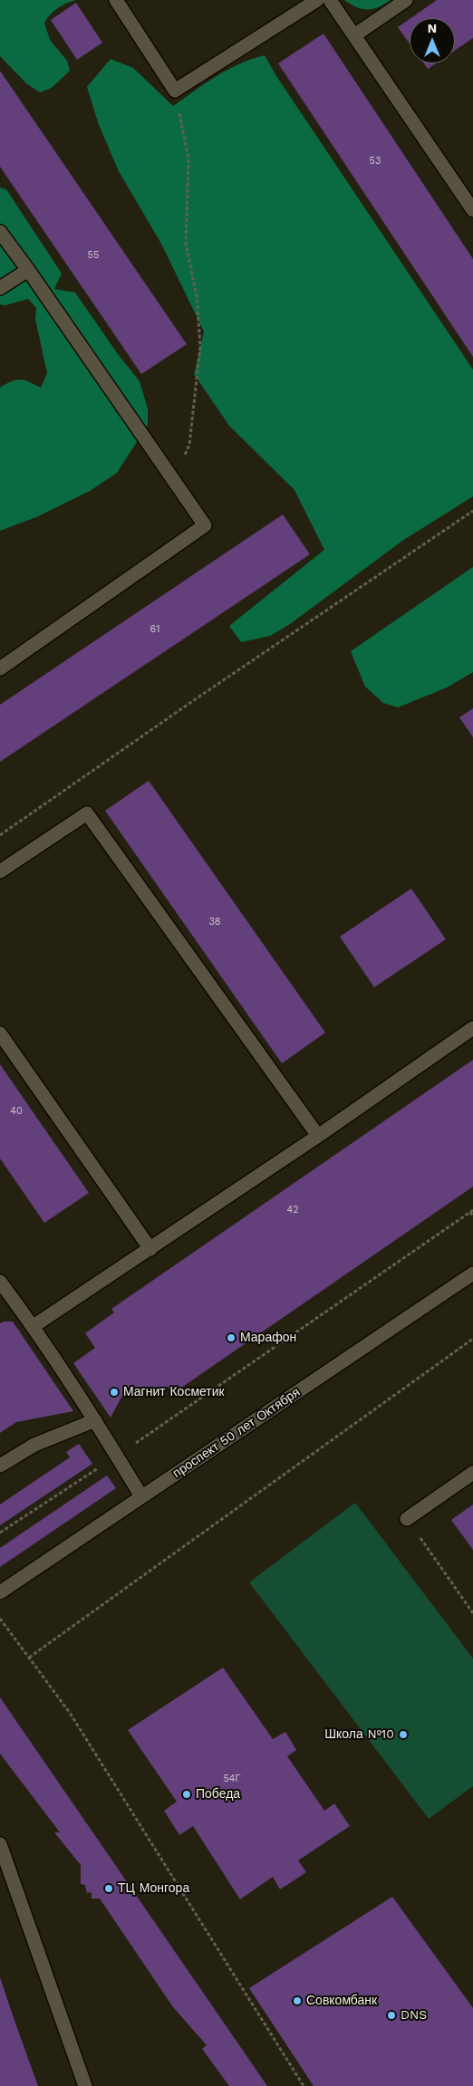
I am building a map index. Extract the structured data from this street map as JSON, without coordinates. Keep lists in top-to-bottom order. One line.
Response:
{"streets":{"street":["проспект 50 лет Октября"]},"places":["Марафон","Магнит Косметик","Школа №10","Победа","ТЦ Монгора","Совкомбанк","DNS"],"house_numbers":["53","55","61","38","40","42","54Г"],"north":"top"}
